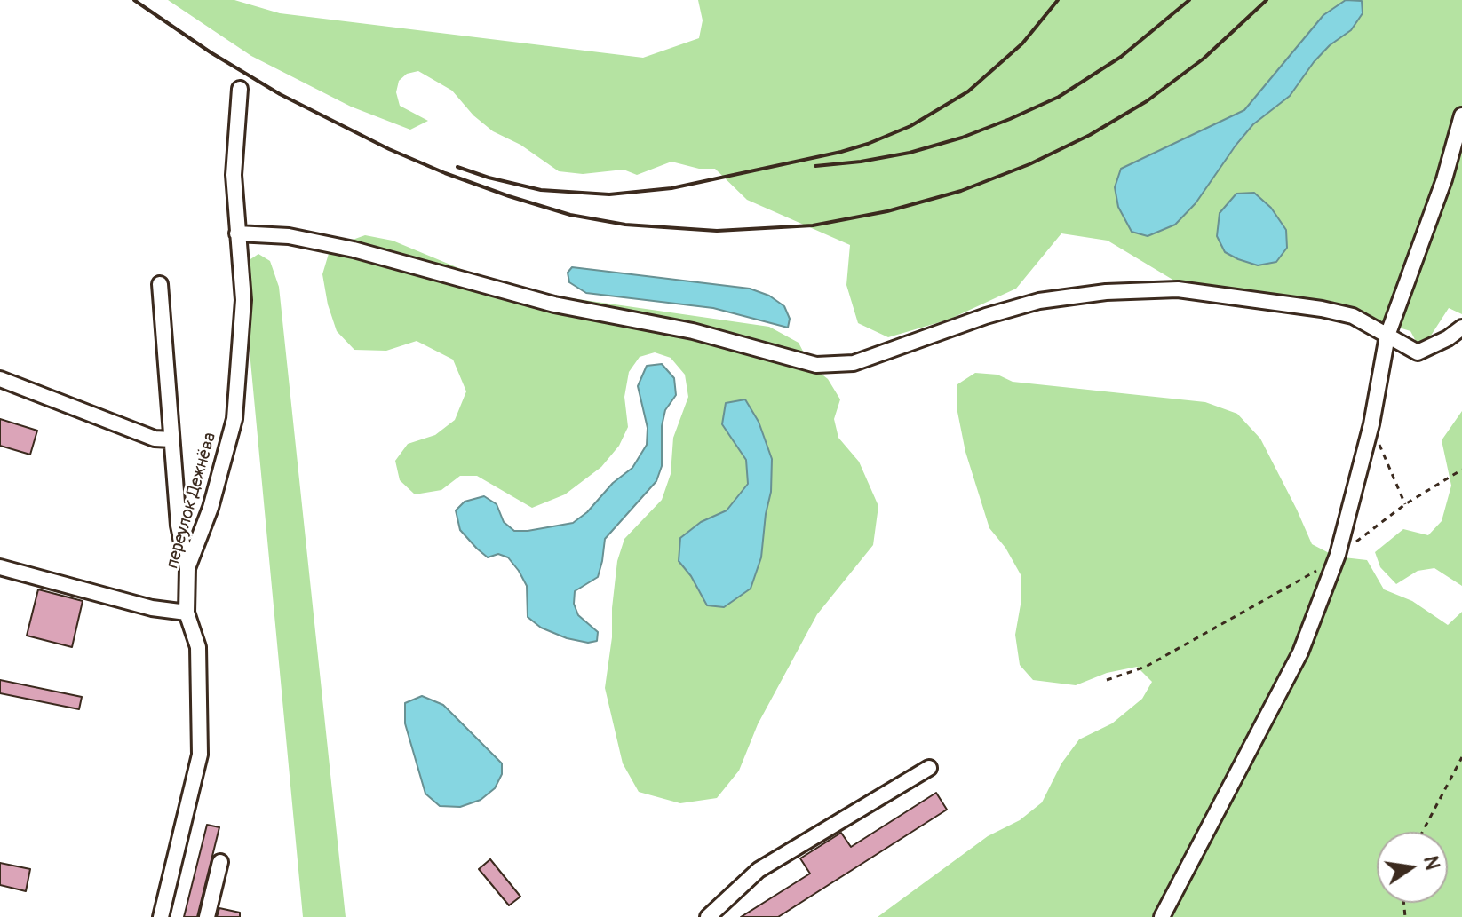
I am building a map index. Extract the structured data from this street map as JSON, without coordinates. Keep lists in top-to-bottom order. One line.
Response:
{"streets":{"street":["переулок Дежнёва"]},"north":"right"}
